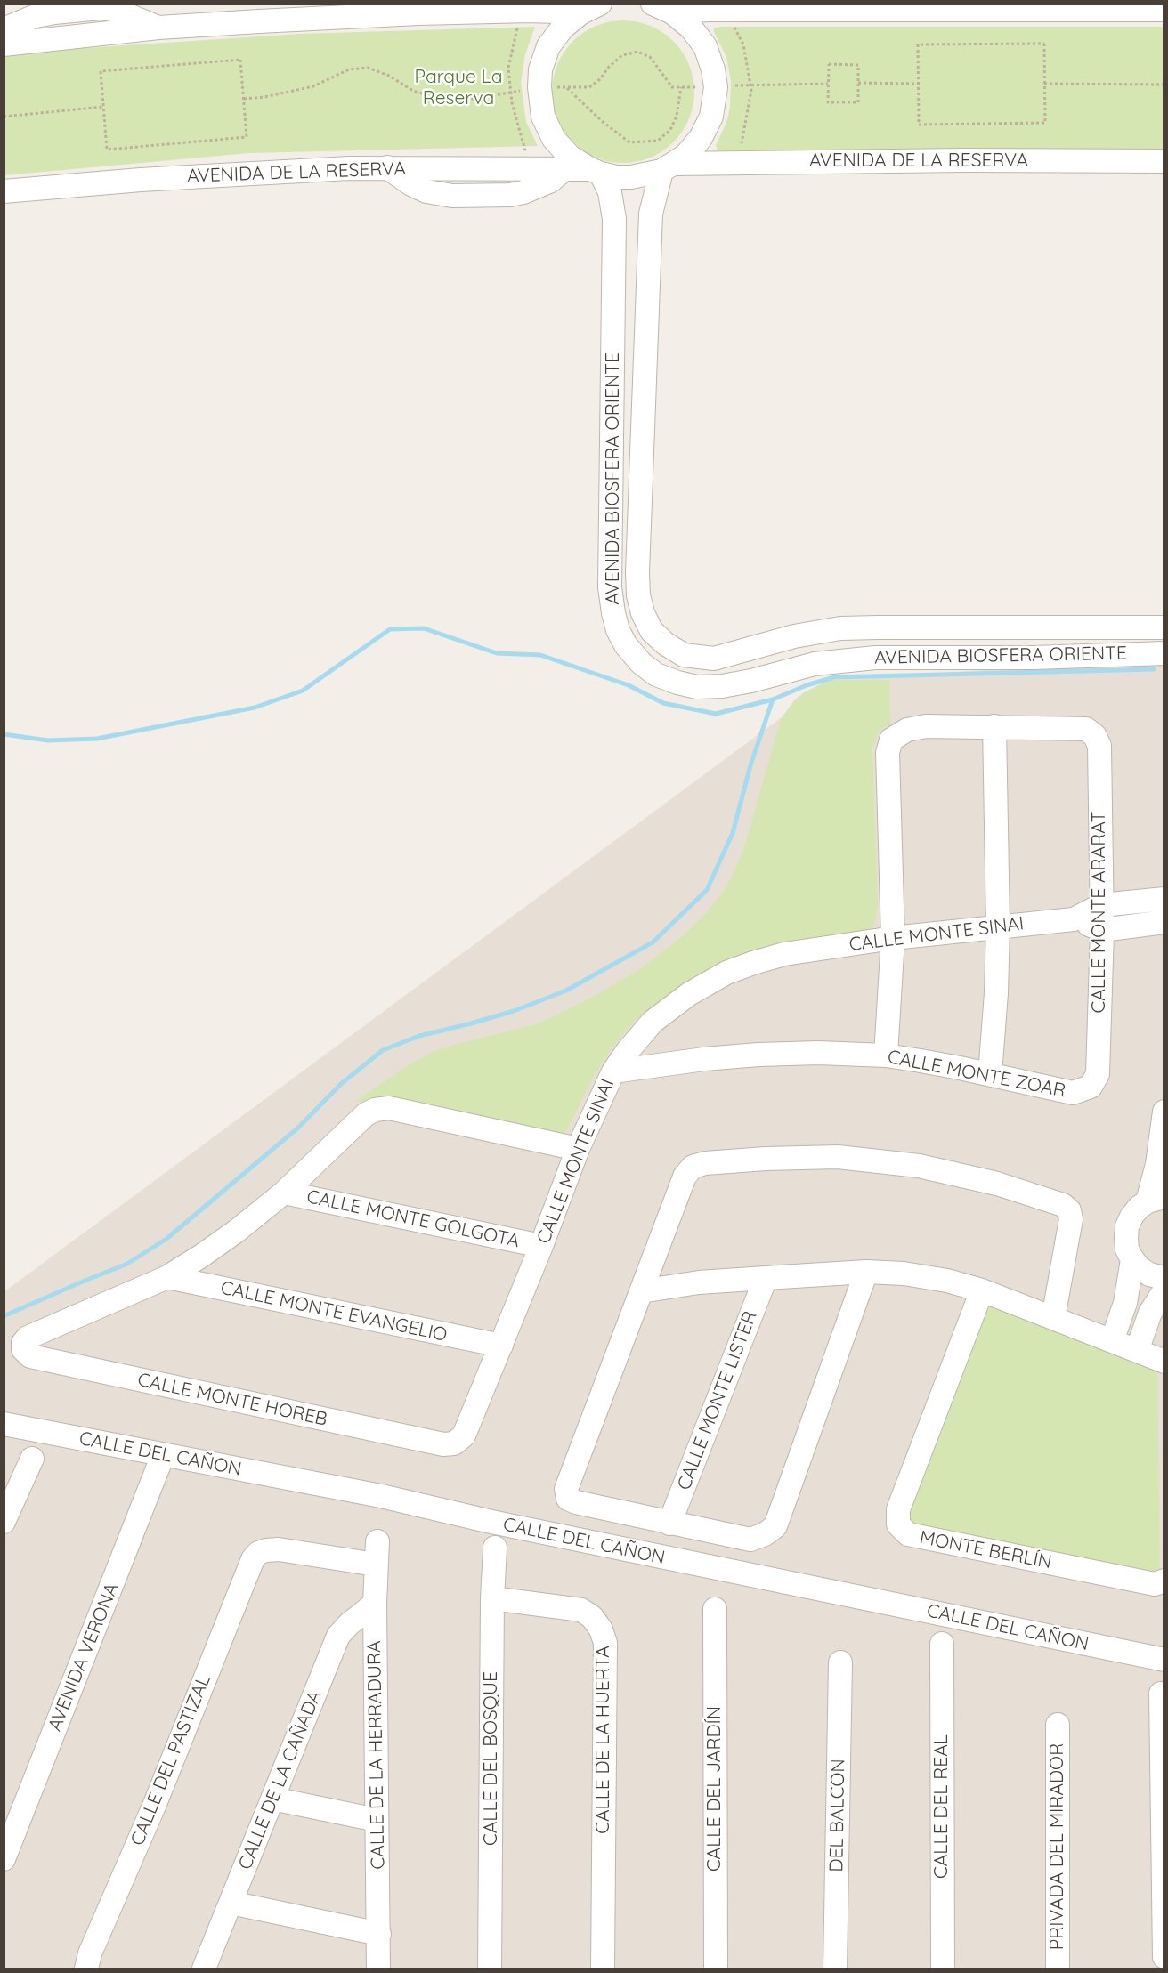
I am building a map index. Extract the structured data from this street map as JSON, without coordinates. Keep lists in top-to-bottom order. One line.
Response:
{"streets":{"street":["AVENIDA DE LA RESERVA","AVENIDA BIOSFERA ORIENTE","CALLE MONTE ARARAT","CALLE MONTE SINAI","CALLE MONTE ZOAR","CALLE MONTE GOLGOTA","CALLE MONTE EVANGELIO","CALLE MONTE HOREB","CALLE MONTE LISTER","CALLE DEL CAÑON","MONTE BERLÍN","AVENIDA VERONA","CALLE DE LA HUERTA","CALLE DE LA HERRADURA","CALLE DEL BOSQUE","CALLE DEL PASTIZAL","CALLE DE LA CAÑADA","CALLE DEL JARDÍN","CALLE DEL REAL","DEL BALCON","PRIVADA DEL MIRADOR"]},"crossings":[["AVENIDA DE LA RESERVA","AVENIDA BIOSFERA ORIENTE"],["CALLE MONTE ARARAT","CALLE MONTE ZOAR"],["CALLE MONTE SINAI","CALLE MONTE ZOAR"],["CALLE MONTE SINAI","CALLE MONTE GOLGOTA"],["CALLE MONTE SINAI","CALLE MONTE EVANGELIO"],["CALLE MONTE SINAI","CALLE MONTE HOREB"],["CALLE MONTE EVANGELIO","CALLE MONTE HOREB"],["CALLE DEL CAÑON","AVENIDA VERONA"],["CALLE DE LA HUERTA","CALLE DEL BOSQUE"],["CALLE DE LA HERRADURA","CALLE DEL PASTIZAL"],["CALLE DE LA HERRADURA","CALLE DE LA CAÑADA"]],"parks":["Parque La Reserva"]}
